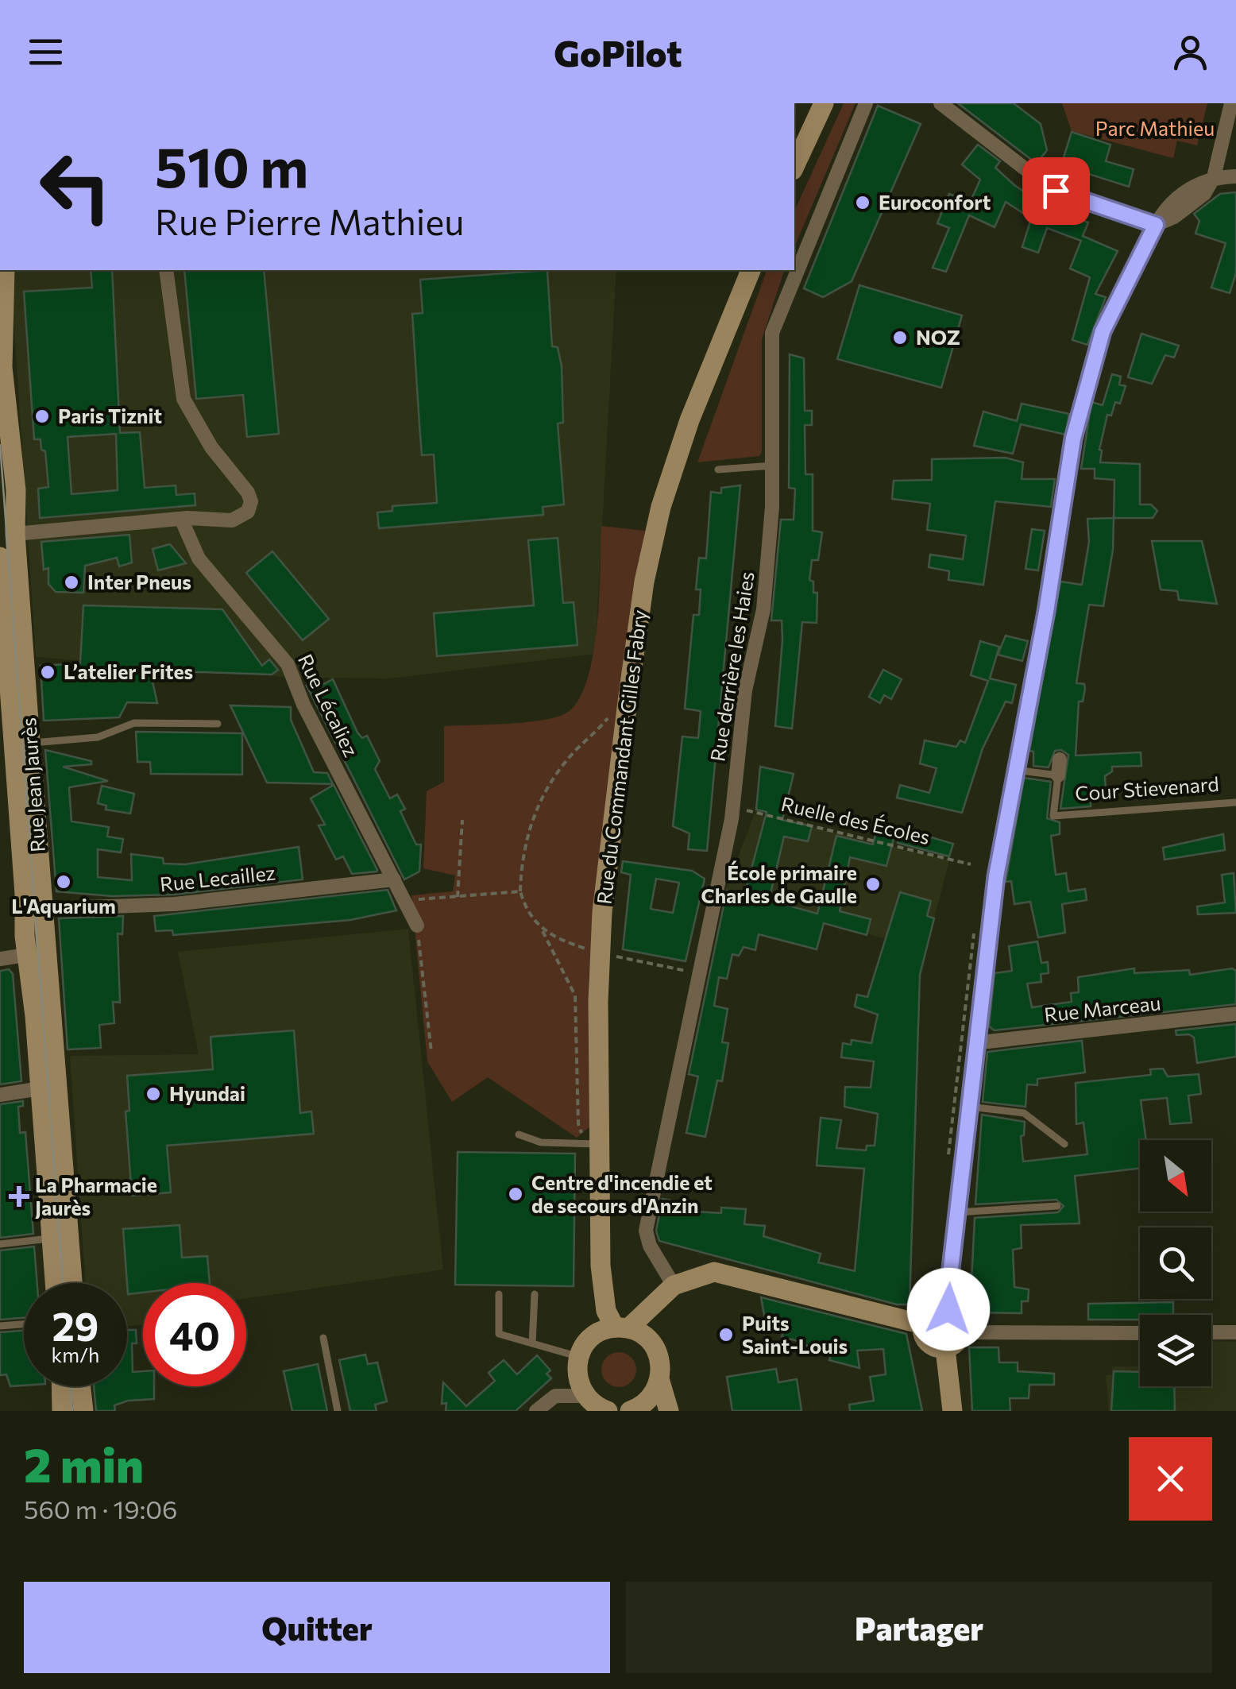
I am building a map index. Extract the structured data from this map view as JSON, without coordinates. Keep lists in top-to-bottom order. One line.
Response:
{"streets":{"street":["Rue derrière les Haies","Rue Lécaliez","Rue du Commandant Gilles Fabry","Rue Jean Jaurès","Cour Stievenard","Rue Lecaillez","Rue Marceau"],"path":["Ruelle des Écoles"]},"crossings":[["Rue derrière les Haies","Ruelle des Écoles"],["Rue Lécaliez","Rue Lecaillez"],["Rue Jean Jaurès","Rue Lecaillez"]],"parks":["Parc Mathieu"],"places":{"other":["Euroconfort","NOZ","Paris Tiznit","Inter Pneus","L’atelier Frites","L'Aquarium","École primaire Charles de Gaulle","Hyundai","Centre d'incendie et de secours d'Anzin","Puits Saint-Louis"],"health":["La Pharmacie Jaurès"]},"north":"bottom right","page":{"header":"GoPilot","turn":["510 m","Rue Pierre Mathieu"],"speed":"29 km/h","limit":"40","heading":["2 min","560 m · 19:06"],"buttons":["Quitter","Partager"]}}
